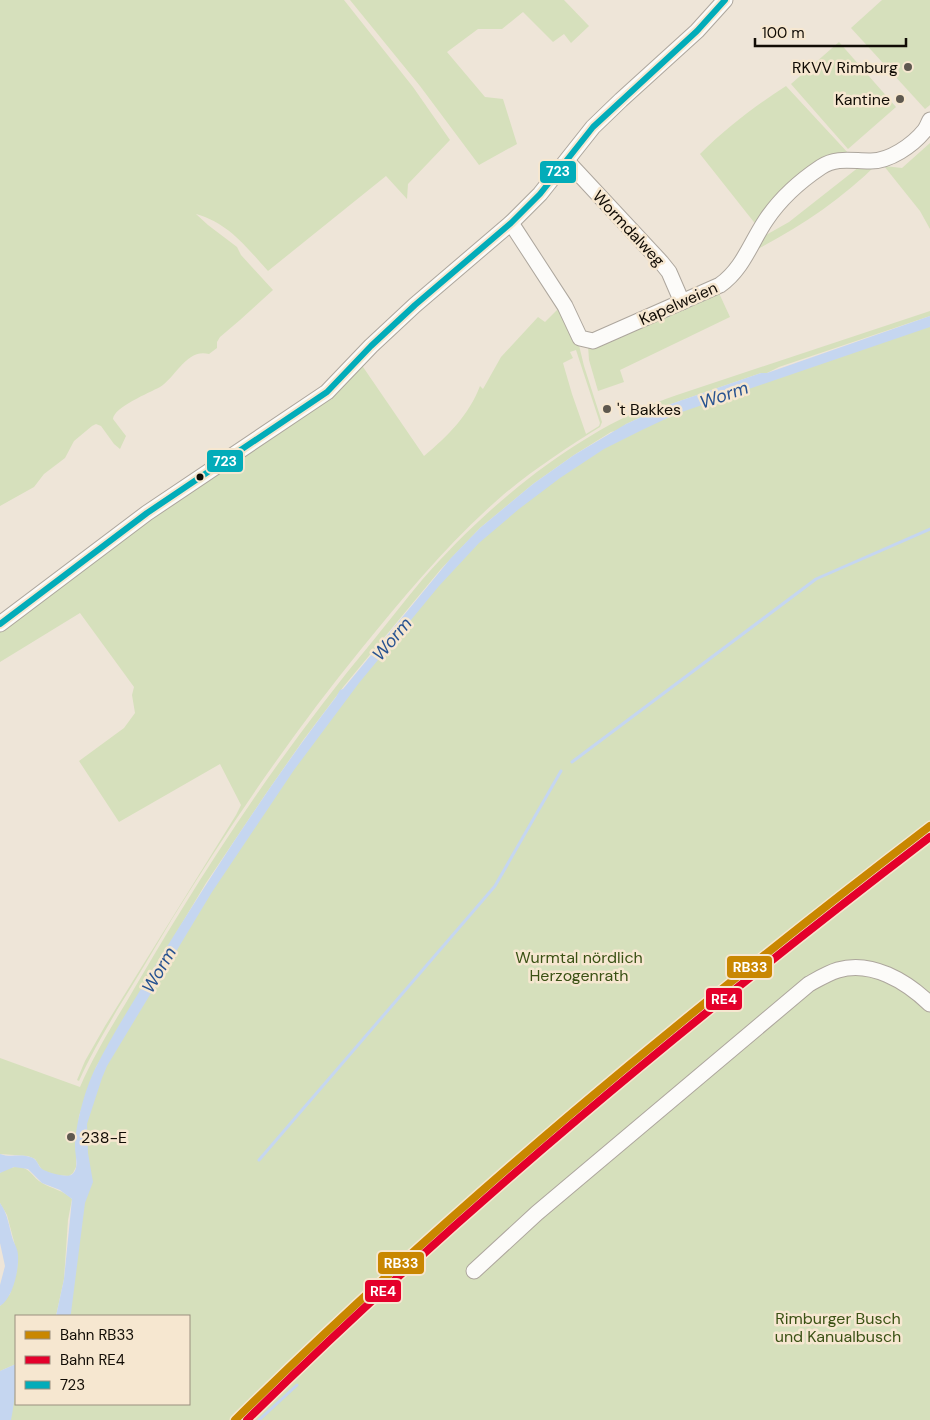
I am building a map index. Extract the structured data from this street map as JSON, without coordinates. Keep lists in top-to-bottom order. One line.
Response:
{"streets":{"street":["Wormdalweg","Kapelweien"]},"crossings":[["Wormdalweg","Kapelweien"]],"water":["Worm"],"parks":["Wurmtal nördlich Herzogenrath","Rimburger Busch und Kanualbusch"],"places":["RKVV Rimburg","Kantine","'t Bakkes","238-E"],"lines":["transit line 723","rail line RB33","rail line RE4"],"legend":["Bahn RB33","Bahn RE4","723"],"scale_bar":"100 m"}
